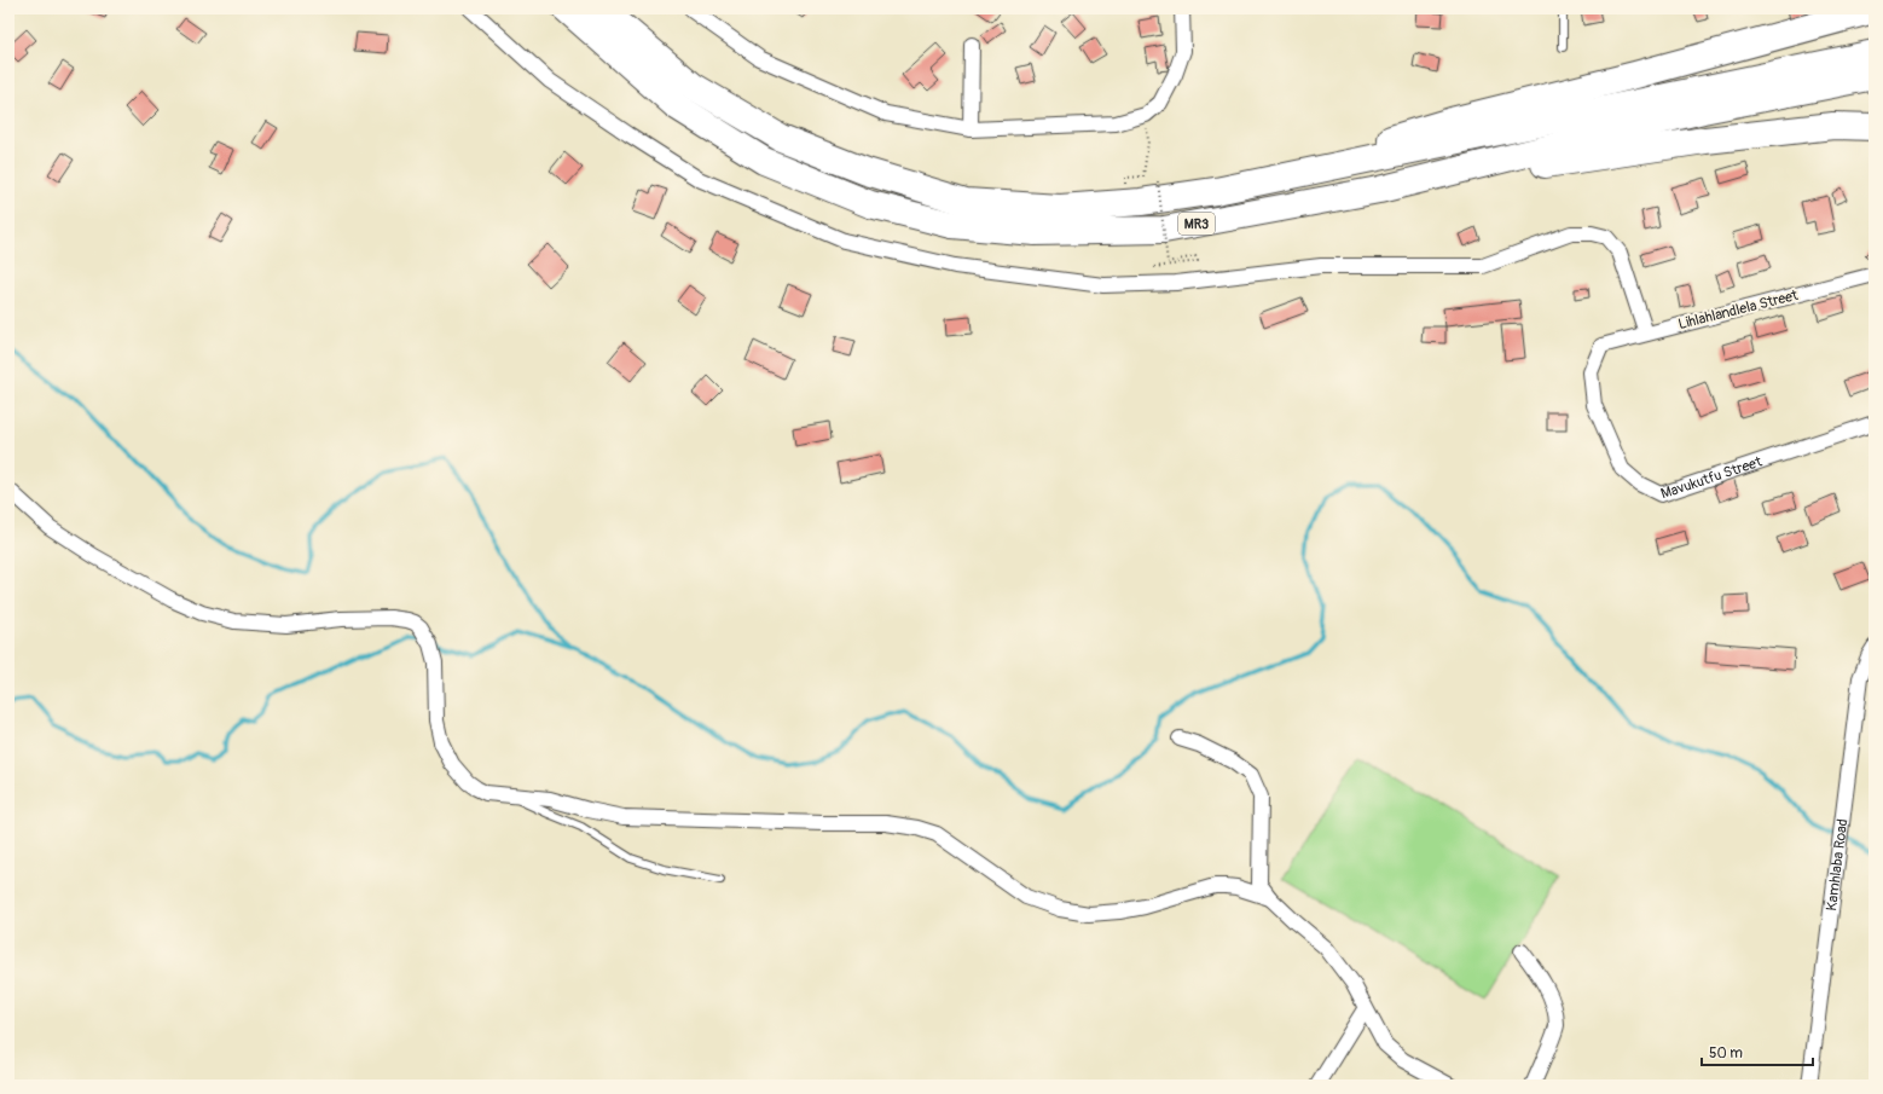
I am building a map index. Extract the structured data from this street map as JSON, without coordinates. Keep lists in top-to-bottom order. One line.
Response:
{"streets":{"highway":["MR3"],"street":["Lihlahlandlela Street","Mavukutfu Street","Kamhlaba Road"]},"crossings":[["Lihlahlandlela Street","Mavukutfu Street"]],"scale_bar":"50 m"}
